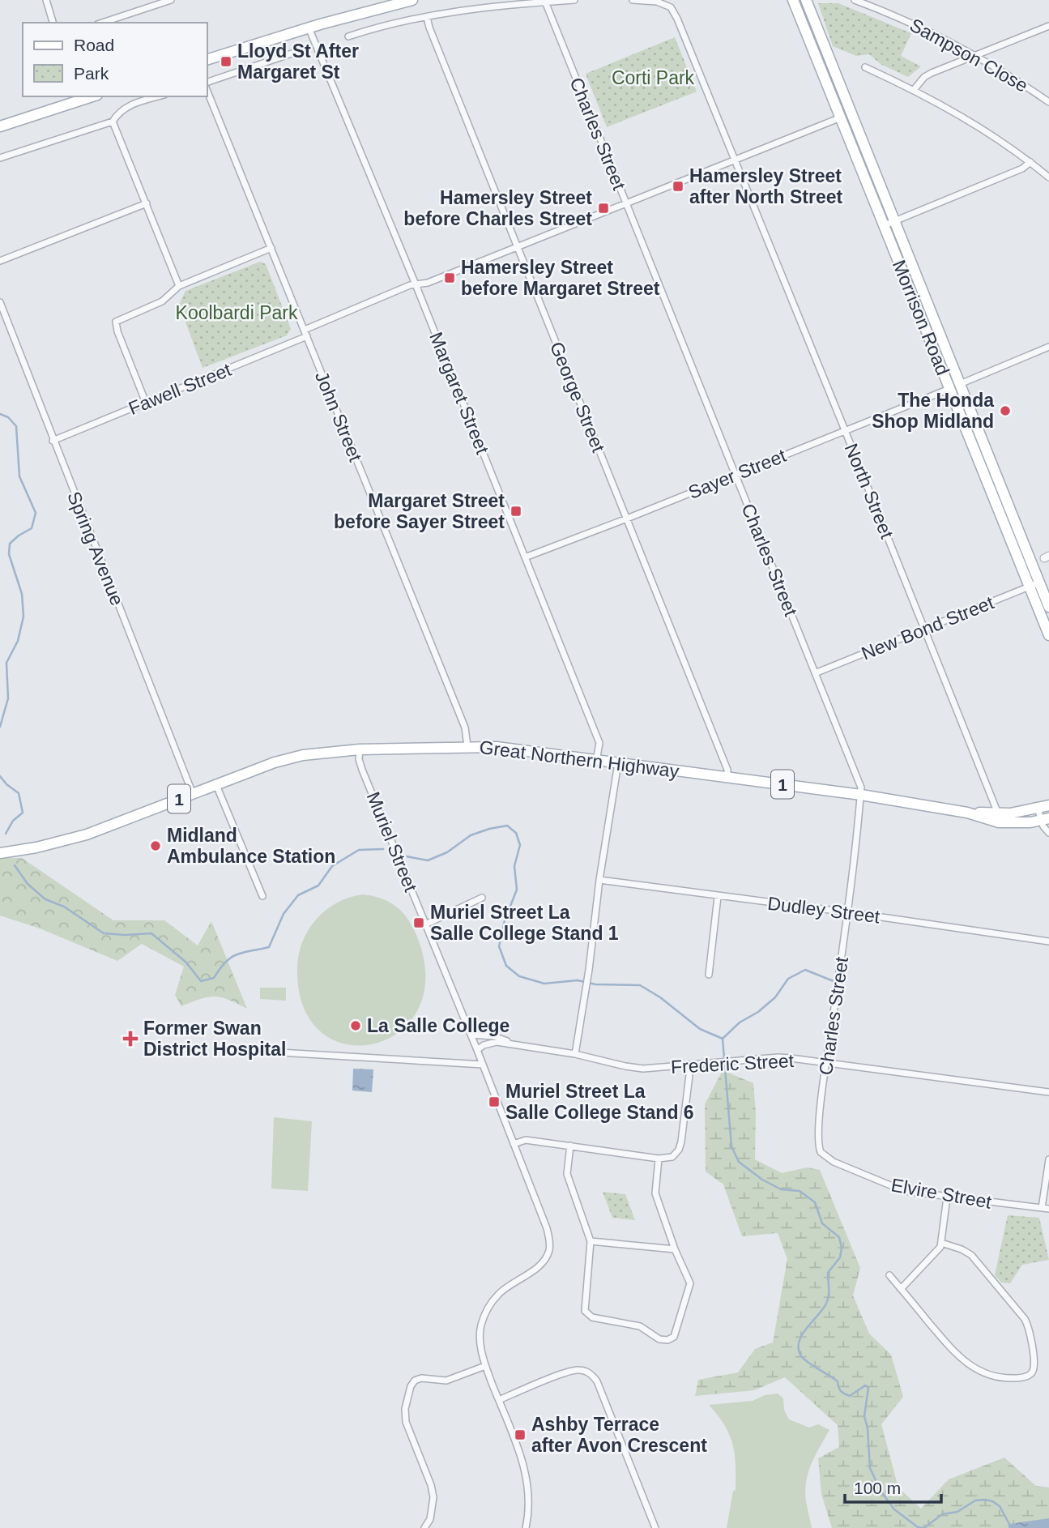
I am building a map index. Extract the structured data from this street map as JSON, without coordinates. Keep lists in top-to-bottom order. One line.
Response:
{"streets":{"main road":["Morrison Road","Great Northern Highway","1"],"street":["Sampson Close","Charles Street","Fawell Street","Margaret Street","George Street","John Street","Sayer Street","North Street","Spring Avenue","New Bond Street","Muriel Street","Dudley Street","Frederic Street","Elvire Street"]},"crossings":[["Charles Street","Fawell Street"],["Charles Street","Sayer Street"],["Charles Street","New Bond Street"],["Charles Street","Great Northern Highway"],["Charles Street","Dudley Street"],["Charles Street","Frederic Street"],["Charles Street","Elvire Street"],["Morrison Road","Fawell Street"],["Morrison Road","Sayer Street"],["Morrison Road","New Bond Street"],["Fawell Street","Margaret Street"],["Fawell Street","George Street"],["Fawell Street","John Street"],["Fawell Street","North Street"],["Fawell Street","Spring Avenue"],["Margaret Street","Sayer Street"],["Margaret Street","Great Northern Highway"],["George Street","Sayer Street"],["George Street","Great Northern Highway"],["John Street","Great Northern Highway"],["Sayer Street","North Street"],["North Street","New Bond Street"],["North Street","Great Northern Highway"],["Spring Avenue","Great Northern Highway"],["Great Northern Highway","Muriel Street"],["Muriel Street","Frederic Street"]],"parks":["Corti Park","Koolbardi Park"],"places":{"transit":["Lloyd St After Margaret St","Hamersley Street after North Street","Hamersley Street before Charles Street","Hamersley Street before Margaret Street","Margaret Street before Sayer Street","Muriel Street La Salle College Stand 1","Muriel Street La Salle College Stand 6","Ashby Terrace after Avon Crescent"],"other":["The Honda Shop Midland","Midland Ambulance Station","La Salle College"],"health":["Former Swan District Hospital"]},"legend":["Road","Park"],"scale_bar":"100 m"}
